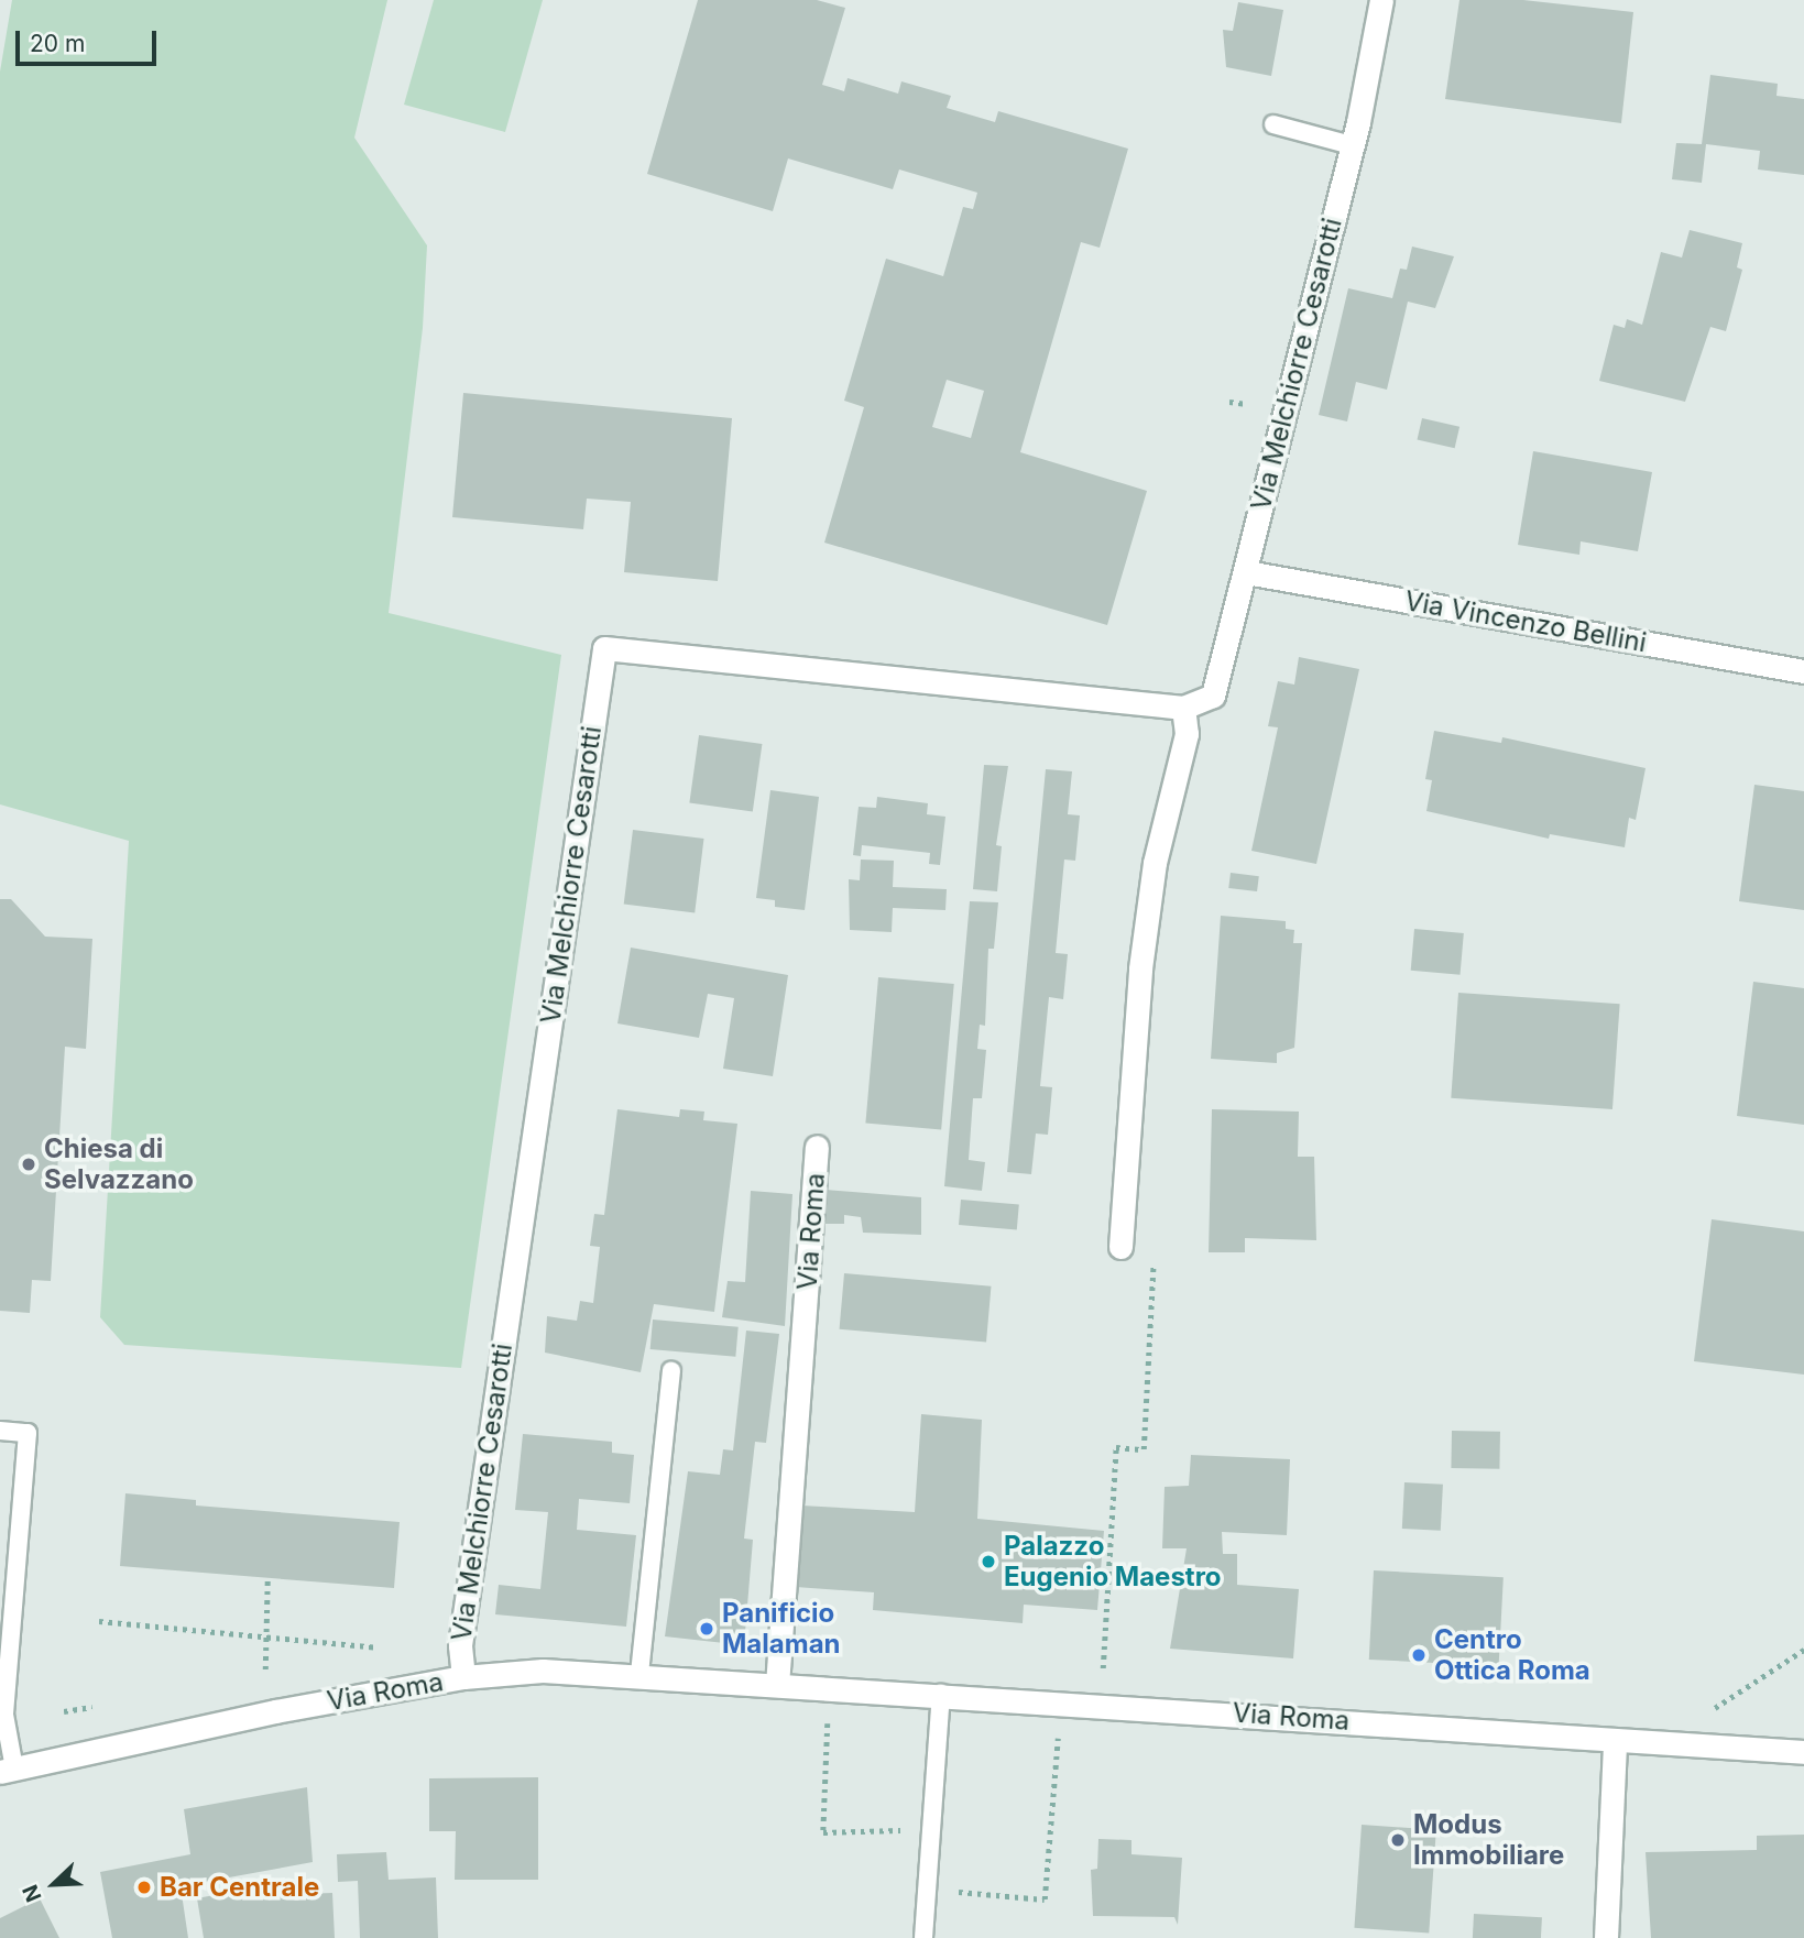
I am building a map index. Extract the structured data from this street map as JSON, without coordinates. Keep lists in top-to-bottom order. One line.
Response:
{"streets":{"street":["Via Melchiorre Cesarotti","Via Vincenzo Bellini","Via Roma"]},"crossings":[["Via Melchiorre Cesarotti","Via Vincenzo Bellini"],["Via Melchiorre Cesarotti","Via Roma"]],"places":["Chiesa di Selvazzano","Palazzo Eugenio Maestro","Panificio Malaman","Centro Ottica Roma","Modus Immobiliare","Bar Centrale"],"scale_bar":"20 m","north":"bottom left"}
